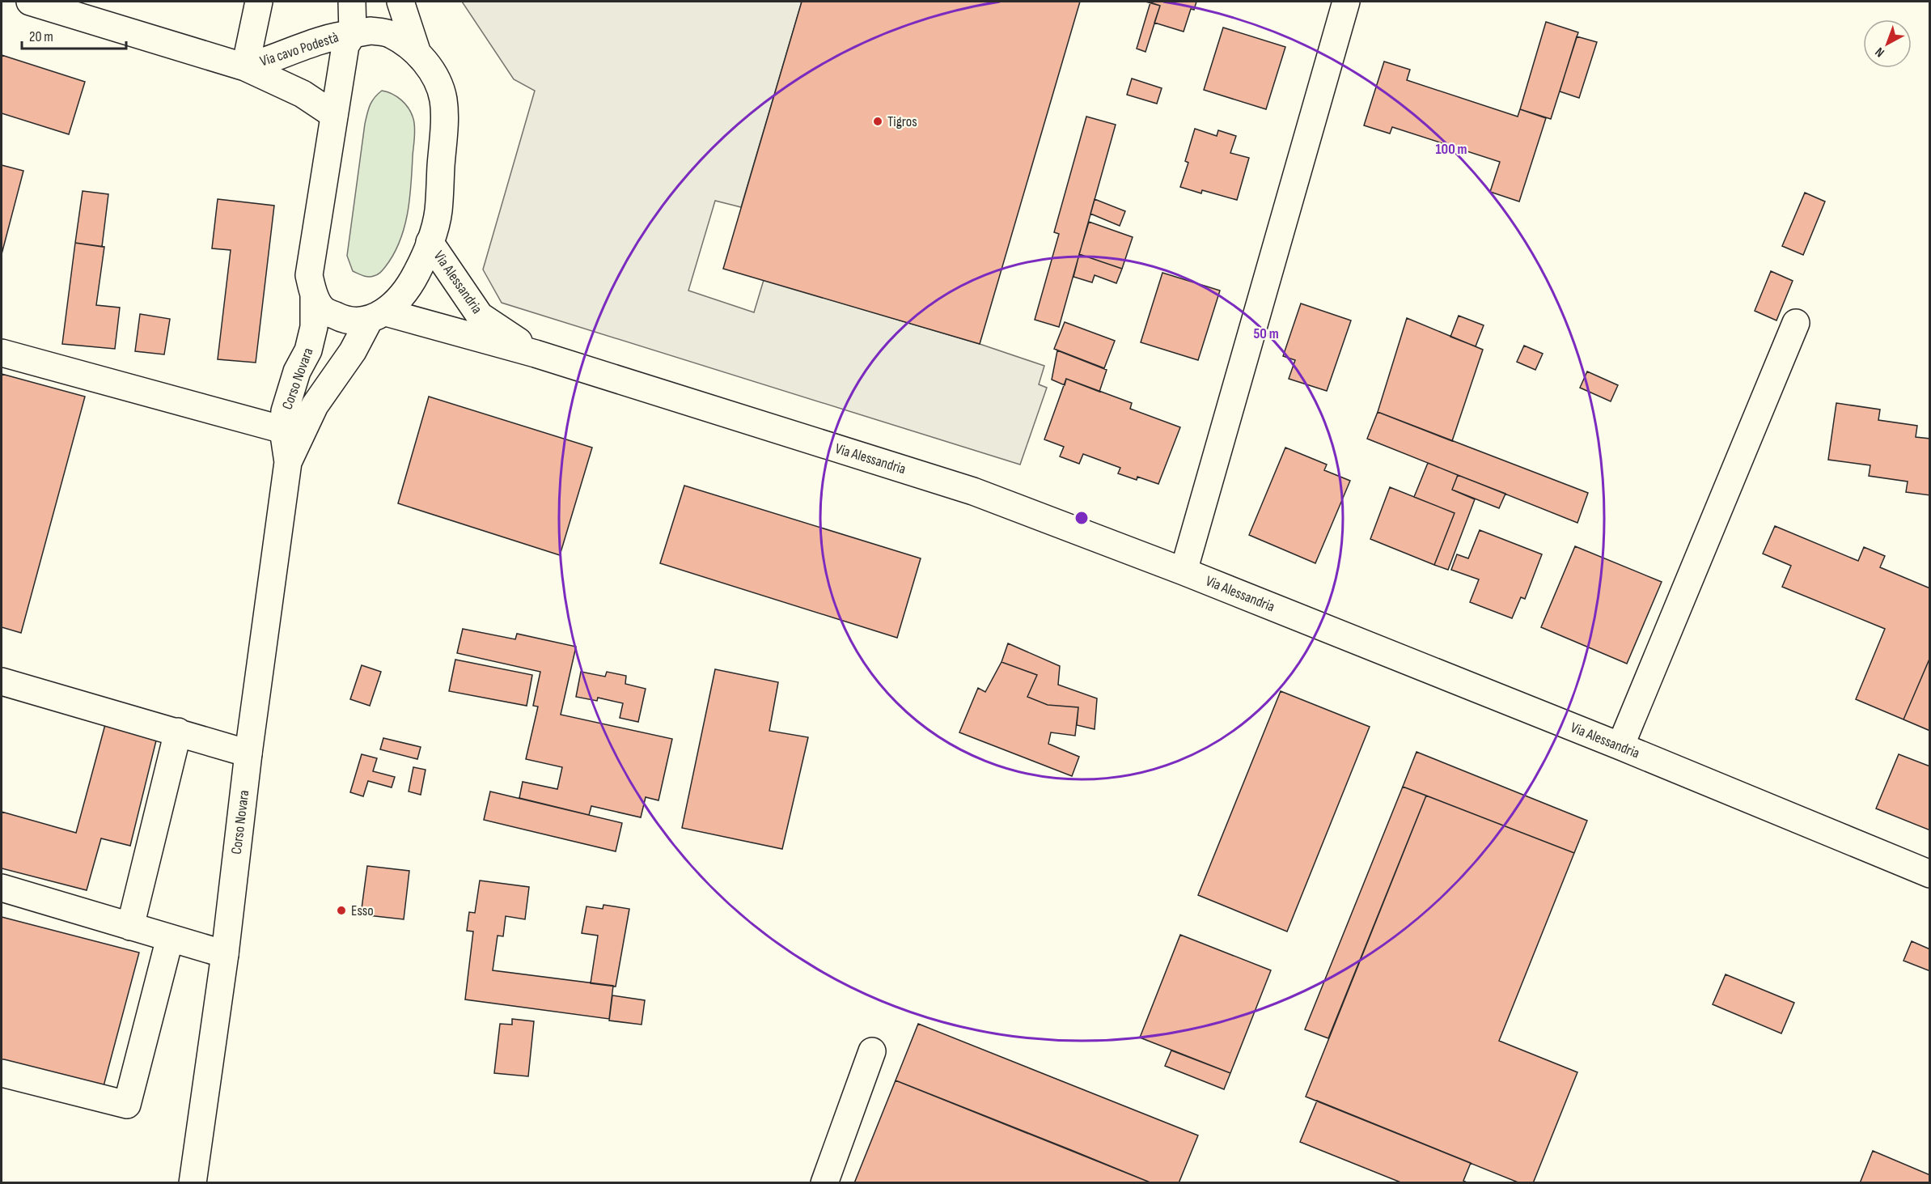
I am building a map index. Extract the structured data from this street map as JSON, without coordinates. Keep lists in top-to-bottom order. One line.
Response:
{"streets":{"street":["Via cavo Podestà","Via Alessandria","Corso Novara"]},"crossings":[["Via cavo Podestà","Corso Novara"],["Via Alessandria","Corso Novara"]],"places":["Tigros","Esso"],"scale_bar":"20 m","north":"bottom left","rings":["100 m","50 m"]}
